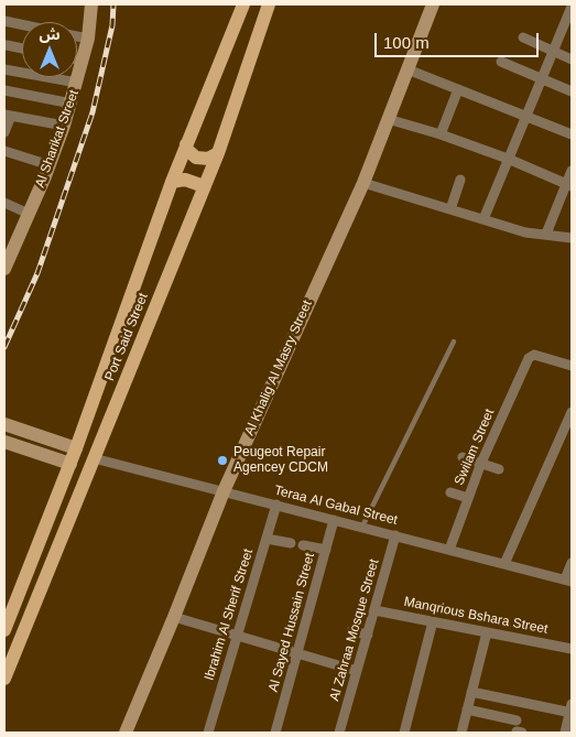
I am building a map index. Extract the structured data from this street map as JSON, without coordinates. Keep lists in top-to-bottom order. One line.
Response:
{"streets":{"main road":["Port Said Street"],"street":["Al Sharikat Street","Al Khalig Al Masry Street","Swilam Street","Teraa Al Gabal Street","Ibrahim Al Sherif Street","Manqrious Bshara Street","Al Sayed Hussain Street","Al Zahraa Mosque Street"]},"crossings":[["Port Said Street","Teraa Al Gabal Street"],["Al Khalig Al Masry Street","Teraa Al Gabal Street"],["Swilam Street","Teraa Al Gabal Street"],["Teraa Al Gabal Street","Ibrahim Al Sherif Street"],["Teraa Al Gabal Street","Al Sayed Hussain Street"],["Teraa Al Gabal Street","Al Zahraa Mosque Street"],["Manqrious Bshara Street","Al Zahraa Mosque Street"]],"places":["Peugeot Repair Agencey CDCM"],"scale_bar":"100 m","north":"top"}
